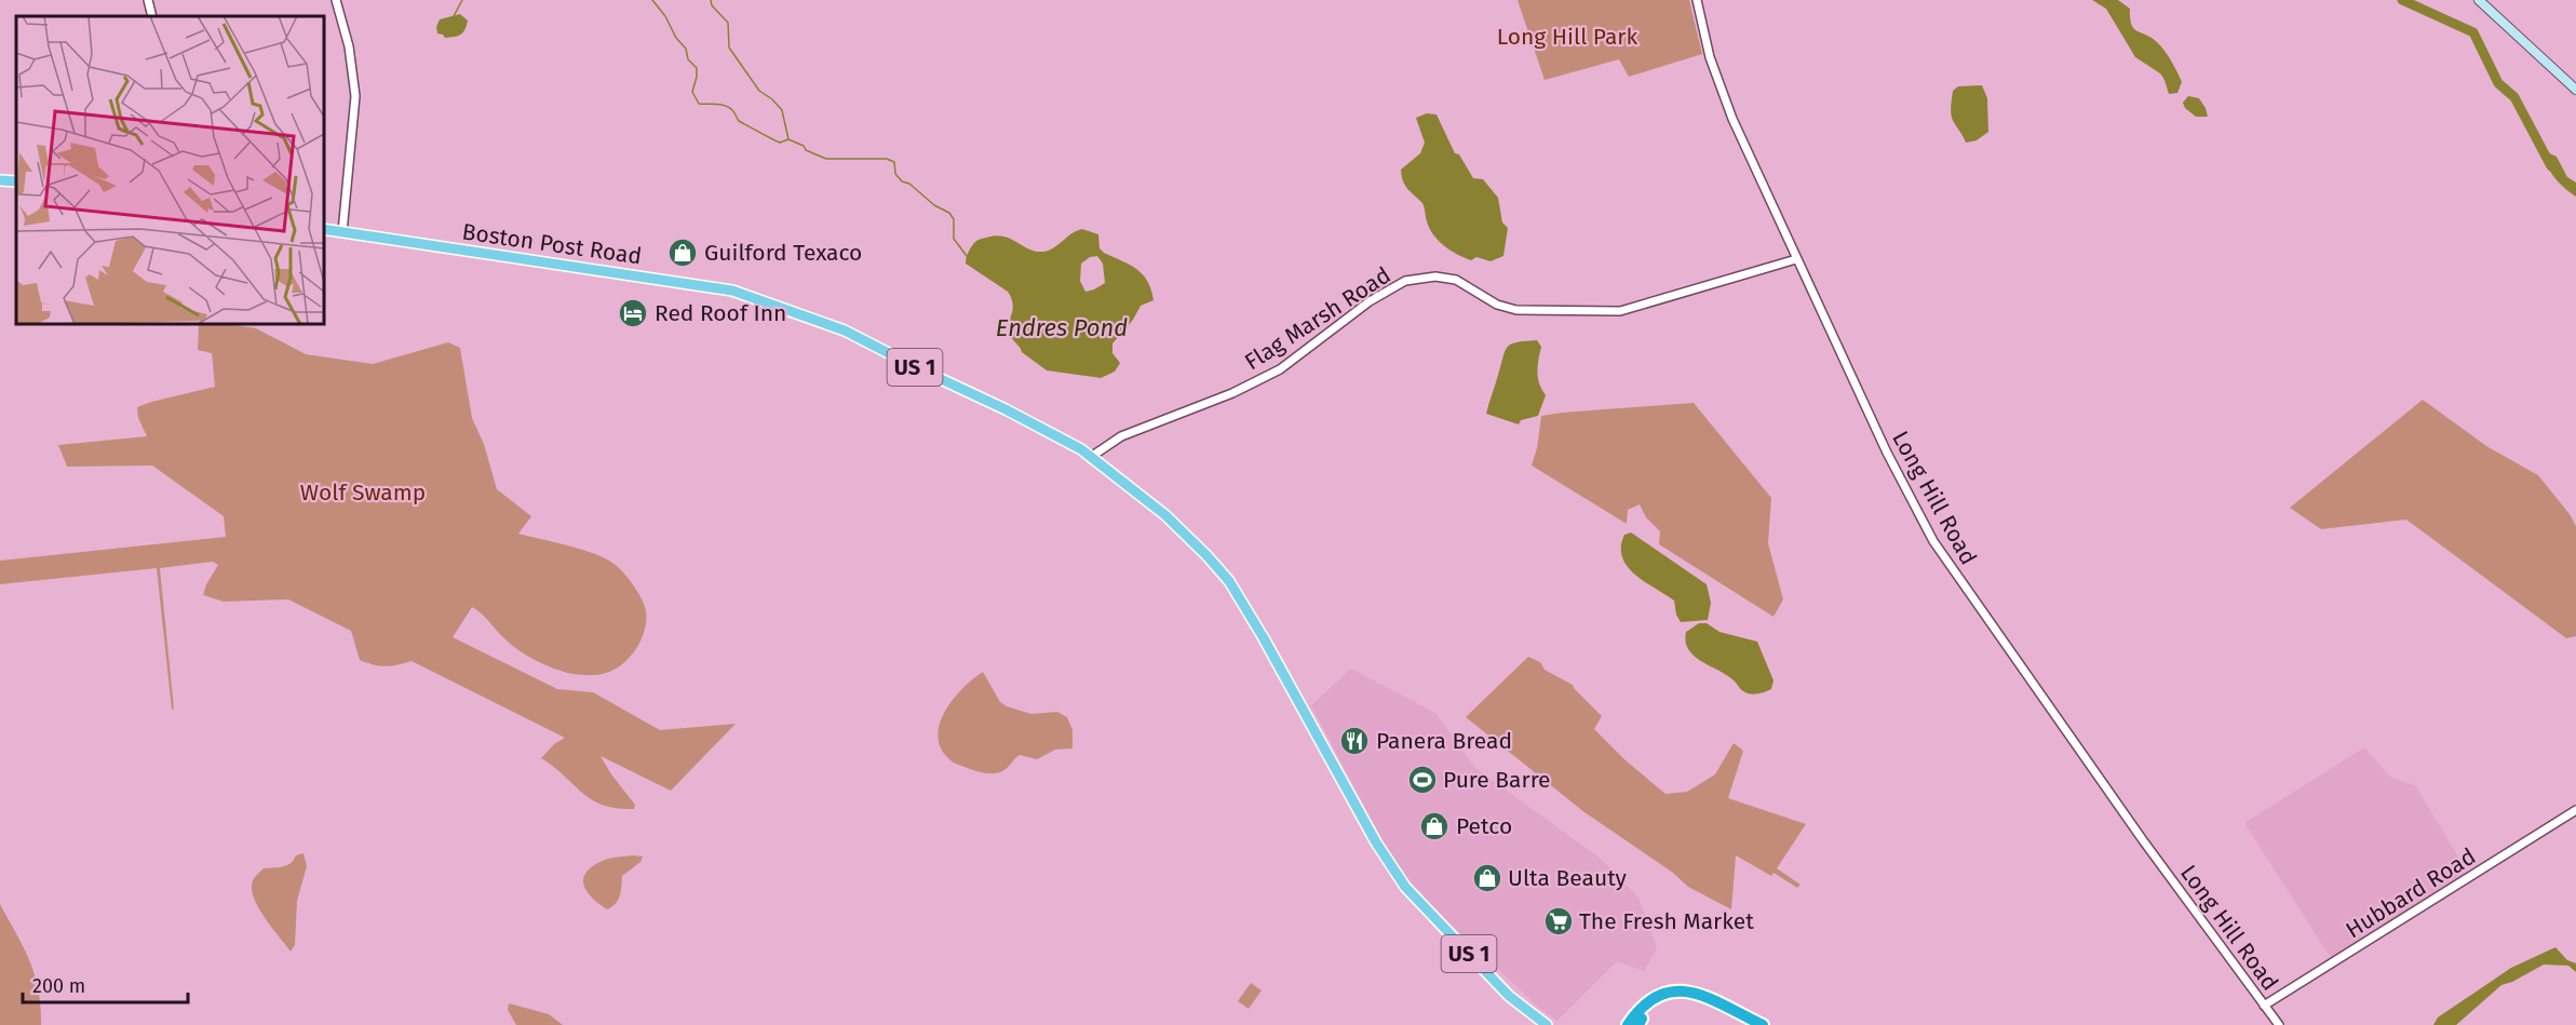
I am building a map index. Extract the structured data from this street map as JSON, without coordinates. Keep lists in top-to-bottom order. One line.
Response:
{"streets":{"main road":["Boston Post Road","US 1"],"street":["Flag Marsh Road","Long Hill Road","Hubbard Road"]},"crossings":[["Boston Post Road","Flag Marsh Road"],["Flag Marsh Road","Long Hill Road"],["Long Hill Road","Hubbard Road"]],"water":["Endres Pond"],"parks":["Long Hill Park","Wolf Swamp"],"places":{"shop":["Guilford Texaco","Petco","Ulta Beauty"],"hotel":["Red Roof Inn"],"restaurant":["Panera Bread"],"sports":["Pure Barre"],"supermarket":["The Fresh Market"]},"scale_bar":"200 m"}
